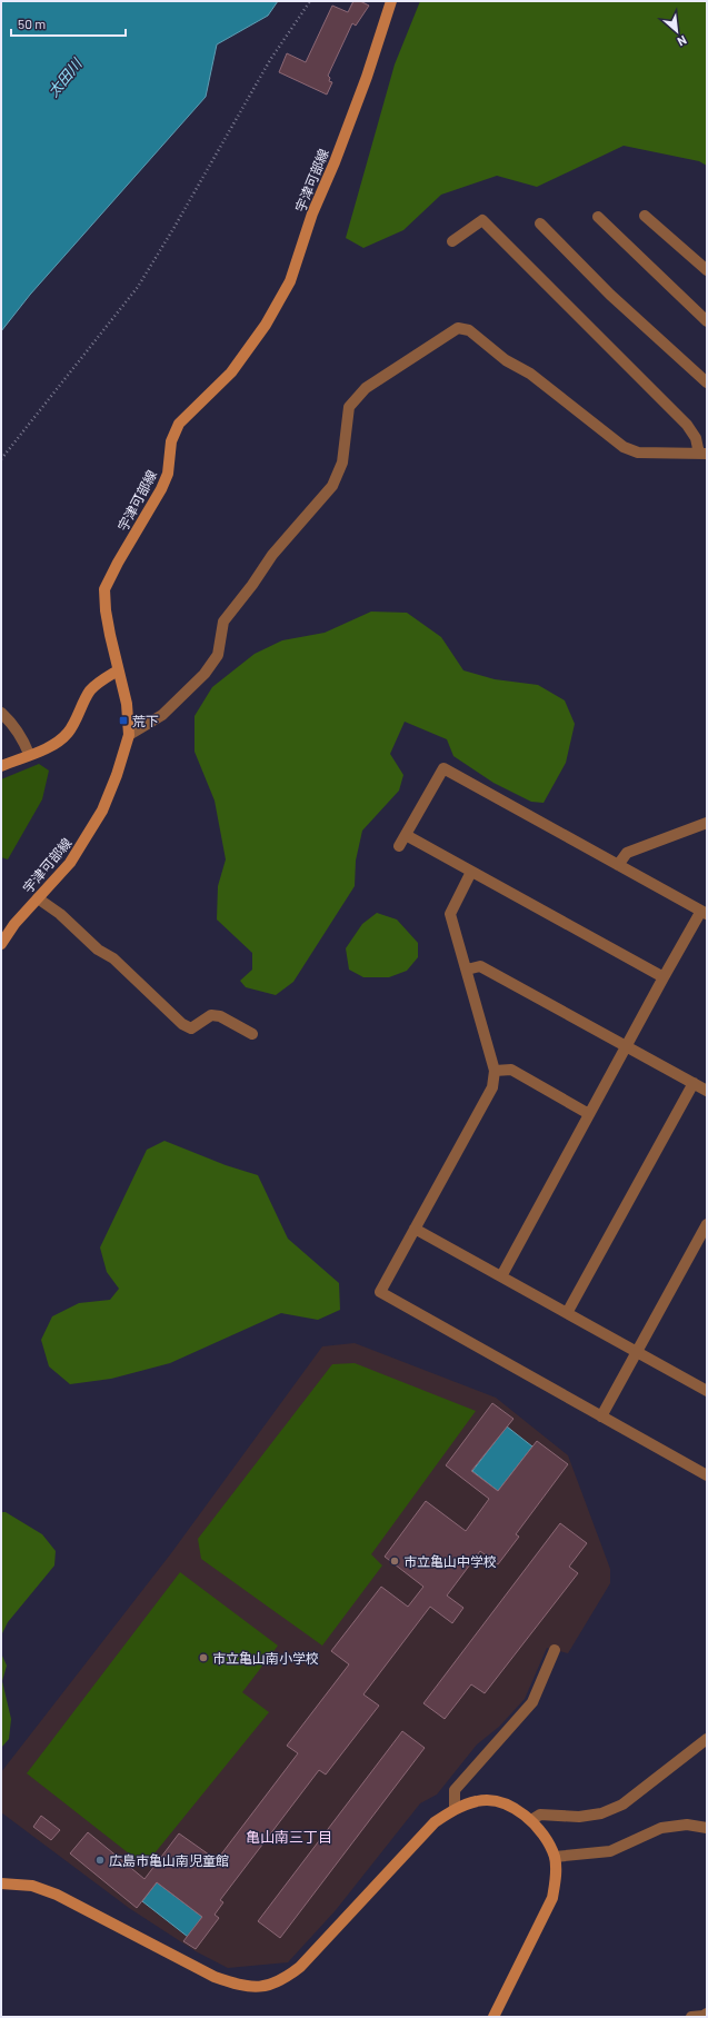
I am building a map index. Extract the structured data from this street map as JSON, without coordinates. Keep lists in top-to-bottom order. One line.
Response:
{"streets":{"main road":["宇津可部線"]},"districts":["亀山南三丁目"],"water":["太田川"],"places":{"transit":["荒下"],"other":["市立亀山中学校","市立亀山南小学校","広島市亀山南児童館"]},"scale_bar":"50 m","north":"bottom right"}
